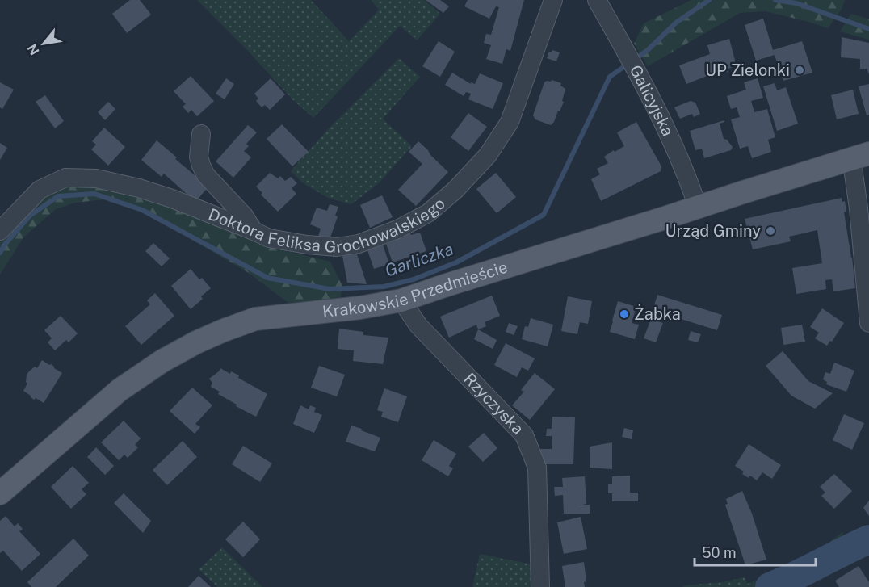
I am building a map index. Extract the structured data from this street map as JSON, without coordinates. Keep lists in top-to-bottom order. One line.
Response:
{"streets":{"main road":["Krakowskie Przedmieście"],"street":["Galicyjska","Doktora Feliksa Grochowalskiego","Rzyczyska"]},"crossings":[["Galicyjska","Krakowskie Przedmieście"],["Krakowskie Przedmieście","Rzyczyska"]],"water":["Garliczka"],"places":["UP Zielonki","Urząd Gminy","Żabka"],"scale_bar":"50 m","north":"bottom left"}
